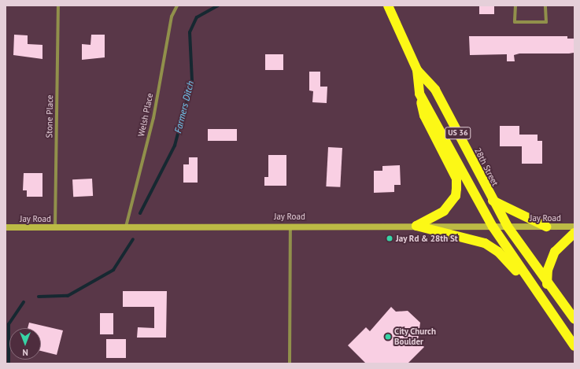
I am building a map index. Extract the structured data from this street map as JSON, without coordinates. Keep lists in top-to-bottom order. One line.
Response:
{"streets":{"highway":["US 36","28th Street"],"street":["Welsh Place","Stone Place","Jay Road"]},"crossings":[["Welsh Place","Jay Road"],["Stone Place","Jay Road"],["US 36","28th Street"],["US 36","Jay Road"],["28th Street","Jay Road"]],"water":["Farmers Ditch"],"places":["Jay Rd & 28th St","City Church Boulder"],"north":"bottom"}
